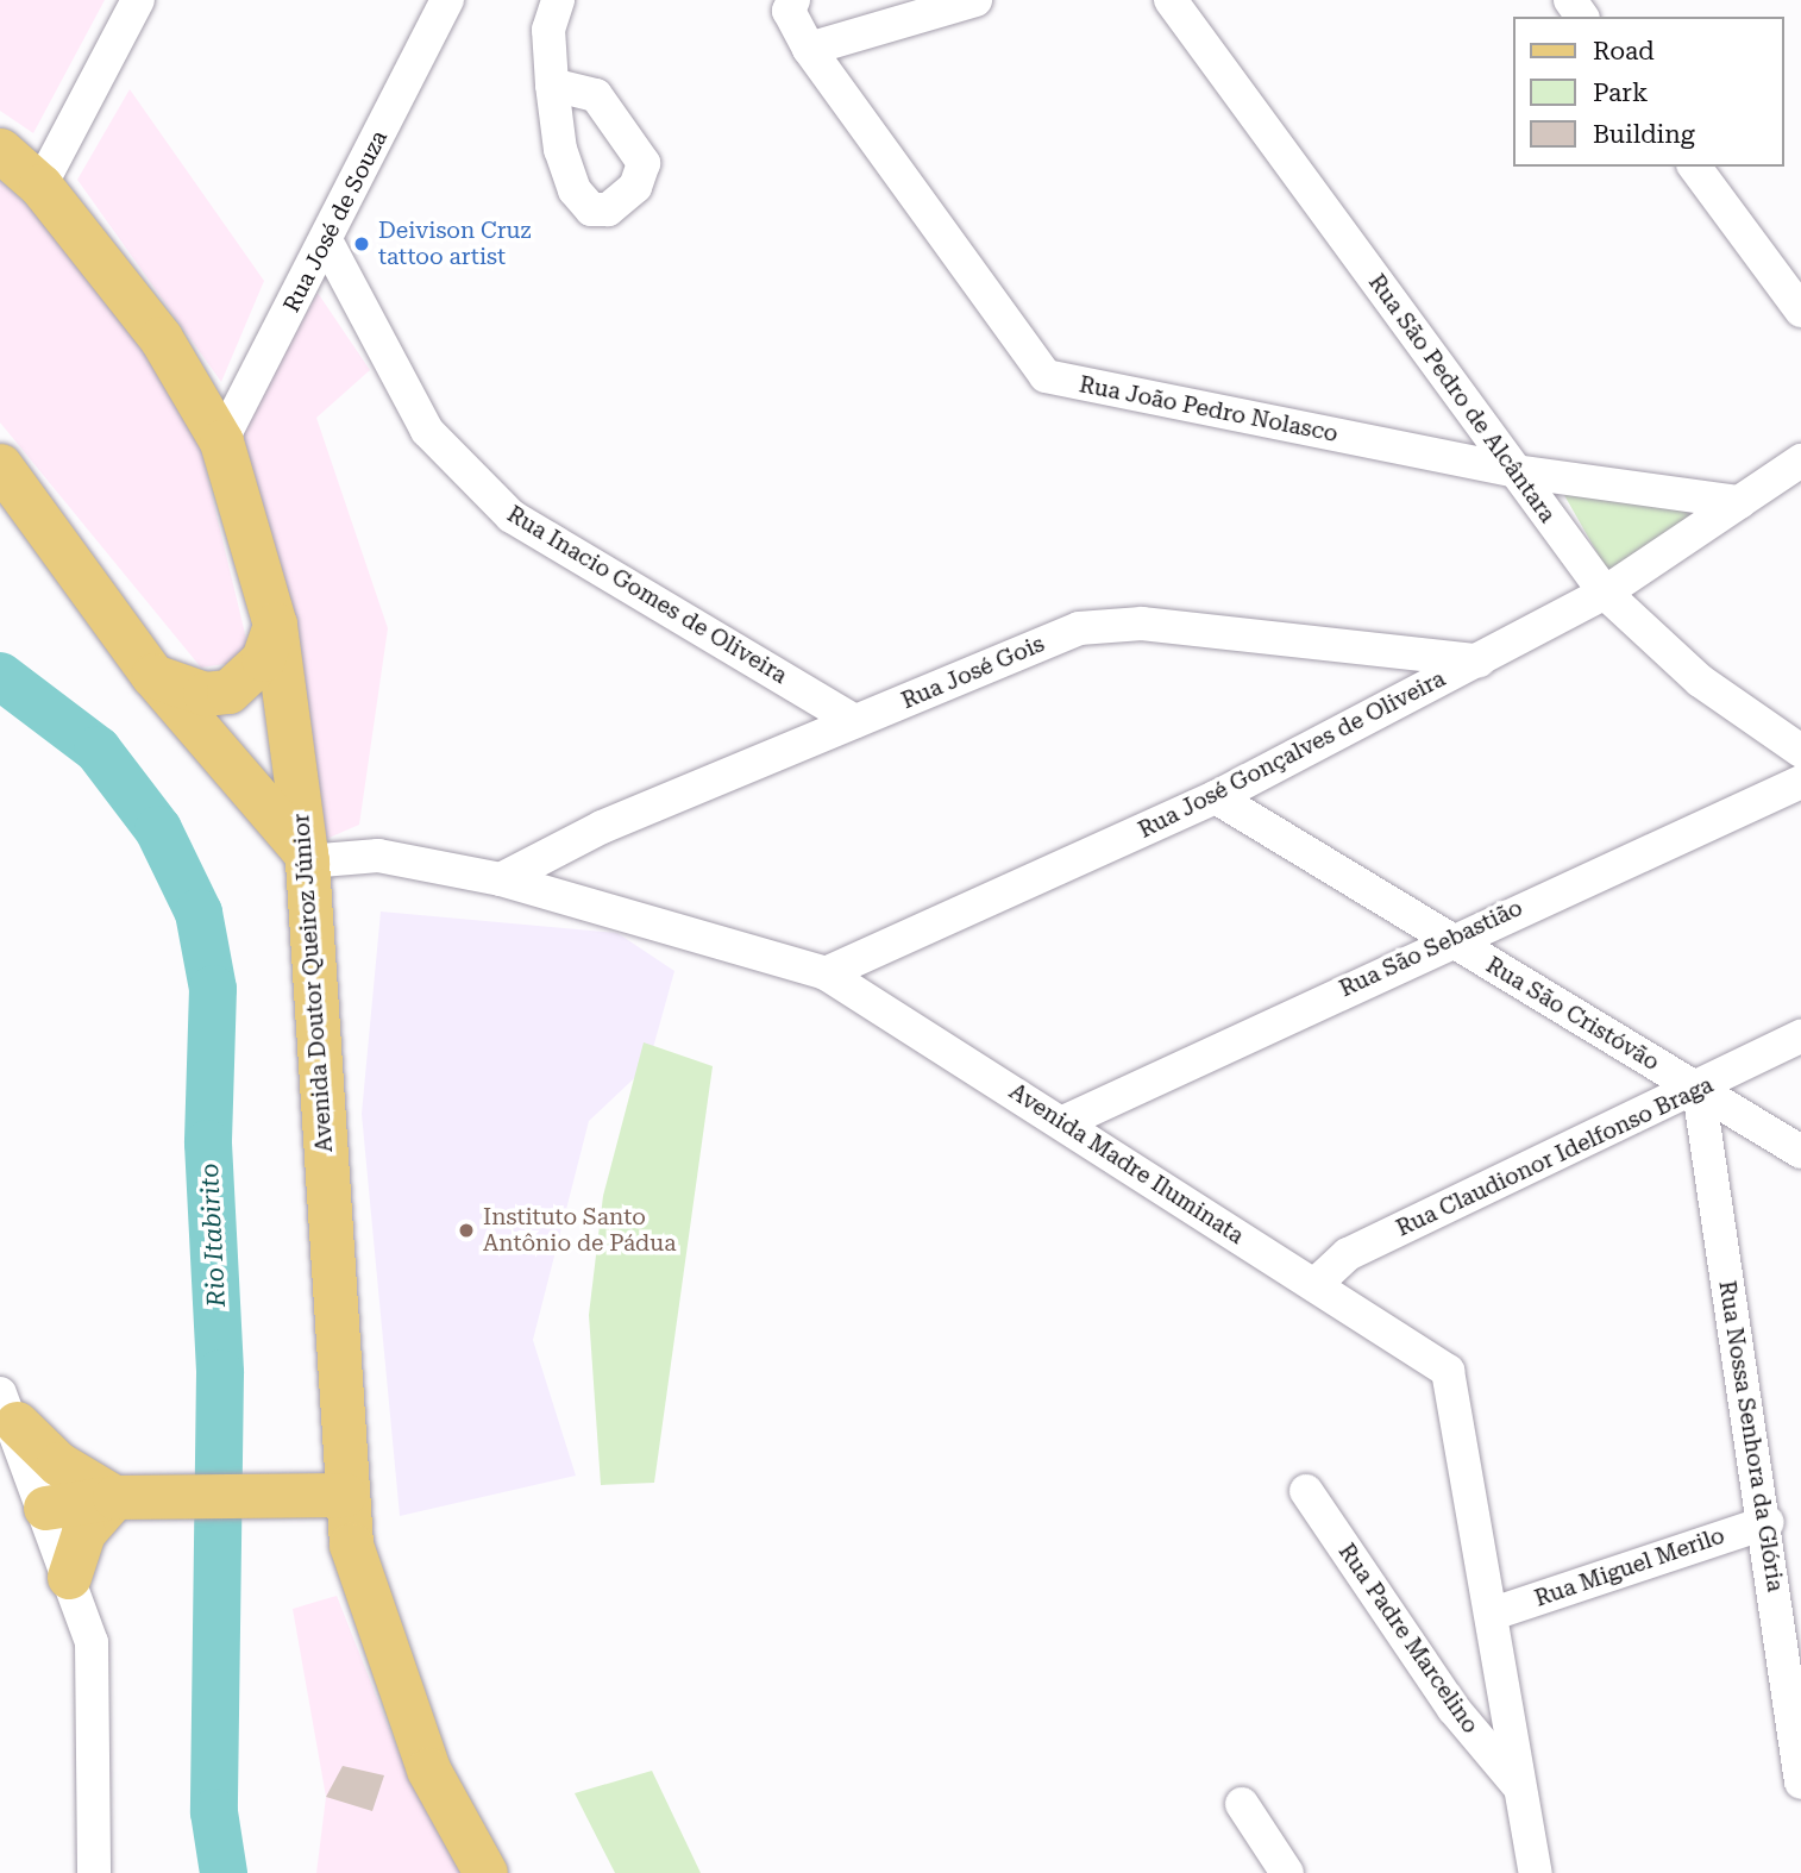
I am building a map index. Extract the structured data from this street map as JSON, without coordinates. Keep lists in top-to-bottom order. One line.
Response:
{"streets":{"main road":["Avenida Doutor Queiroz Júnior"],"street":["Rua José de Souza","Rua São Pedro de Alcântara","Rua João Pedro Nolasco","Rua Inacio Gomes de Oliveira","Rua José Gois","Rua José Gonçalves de Oliveira","Rua São Sebastião","Rua São Cristóvão","Rua Claudionor Idelfonso Braga","Avenida Madre Iluminata","Rua Nossa Senhora da Glória","Rua Miguel Merilo","Rua Padre Marcelino"]},"crossings":[["Rua José de Souza","Rua Inacio Gomes de Oliveira"],["Rua José de Souza","Avenida Doutor Queiroz Júnior"],["Rua São Pedro de Alcântara","Rua João Pedro Nolasco"],["Rua São Pedro de Alcântara","Rua José Gonçalves de Oliveira"],["Rua João Pedro Nolasco","Rua José Gonçalves de Oliveira"],["Rua Inacio Gomes de Oliveira","Rua José Gois"],["Rua José Gois","Rua José Gonçalves de Oliveira"],["Rua José Gois","Avenida Madre Iluminata"],["Rua José Gonçalves de Oliveira","Rua São Cristóvão"],["Rua José Gonçalves de Oliveira","Avenida Madre Iluminata"],["Rua São Sebastião","Rua São Cristóvão"],["Rua São Sebastião","Avenida Madre Iluminata"],["Avenida Doutor Queiroz Júnior","Avenida Madre Iluminata"],["Rua São Cristóvão","Rua Claudionor Idelfonso Braga"],["Rua São Cristóvão","Rua Nossa Senhora da Glória"],["Rua Claudionor Idelfonso Braga","Avenida Madre Iluminata"],["Rua Claudionor Idelfonso Braga","Rua Nossa Senhora da Glória"],["Avenida Madre Iluminata","Rua Miguel Merilo"],["Avenida Madre Iluminata","Rua Padre Marcelino"],["Rua Nossa Senhora da Glória","Rua Miguel Merilo"]],"water":["Rio Itabirito"],"places":["Deivison Cruz tattoo artist","Instituto Santo Antônio de Pádua"],"legend":["Road","Park","Building"]}
